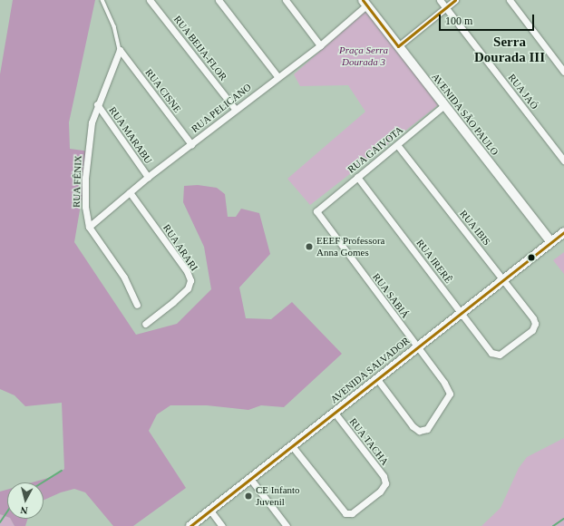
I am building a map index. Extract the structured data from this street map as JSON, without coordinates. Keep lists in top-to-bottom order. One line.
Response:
{"streets":{"street":["RUA BEIJA-FLOR","RUA CISNE","RUA JAÓ","RUA PELICANO","AVENIDA SÃO PAULO","RUA MARABU","RUA GAIVOTA","RUA FÊNIX","RUA IBIS","RUA ARARI","RUA IRERÊ","RUA SABIÁ","AVENIDA SALVADOR","RUA TACHA"]},"crossings":[["RUA BEIJA-FLOR","RUA PELICANO"],["RUA CISNE","RUA PELICANO"],["RUA CISNE","RUA FÊNIX"],["RUA PELICANO","AVENIDA SÃO PAULO"],["RUA PELICANO","RUA MARABU"],["RUA PELICANO","RUA FÊNIX"],["RUA PELICANO","RUA ARARI"],["AVENIDA SÃO PAULO","RUA GAIVOTA"],["AVENIDA SÃO PAULO","AVENIDA SALVADOR"],["RUA MARABU","RUA FÊNIX"],["RUA GAIVOTA","RUA IBIS"],["RUA GAIVOTA","RUA IRERÊ"],["RUA GAIVOTA","RUA SABIÁ"],["RUA IBIS","RUA IRERÊ"],["RUA IBIS","AVENIDA SALVADOR"],["RUA IRERÊ","AVENIDA SALVADOR"],["RUA SABIÁ","AVENIDA SALVADOR"],["AVENIDA SALVADOR","RUA TACHA"]],"districts":["Serra Dourada III"],"parks":["Praça Serra Dourada 3"],"places":["EEEF Professora Anna Gomes","CE Infanto Juvenil"],"scale_bar":"100 m","north":"bottom"}
